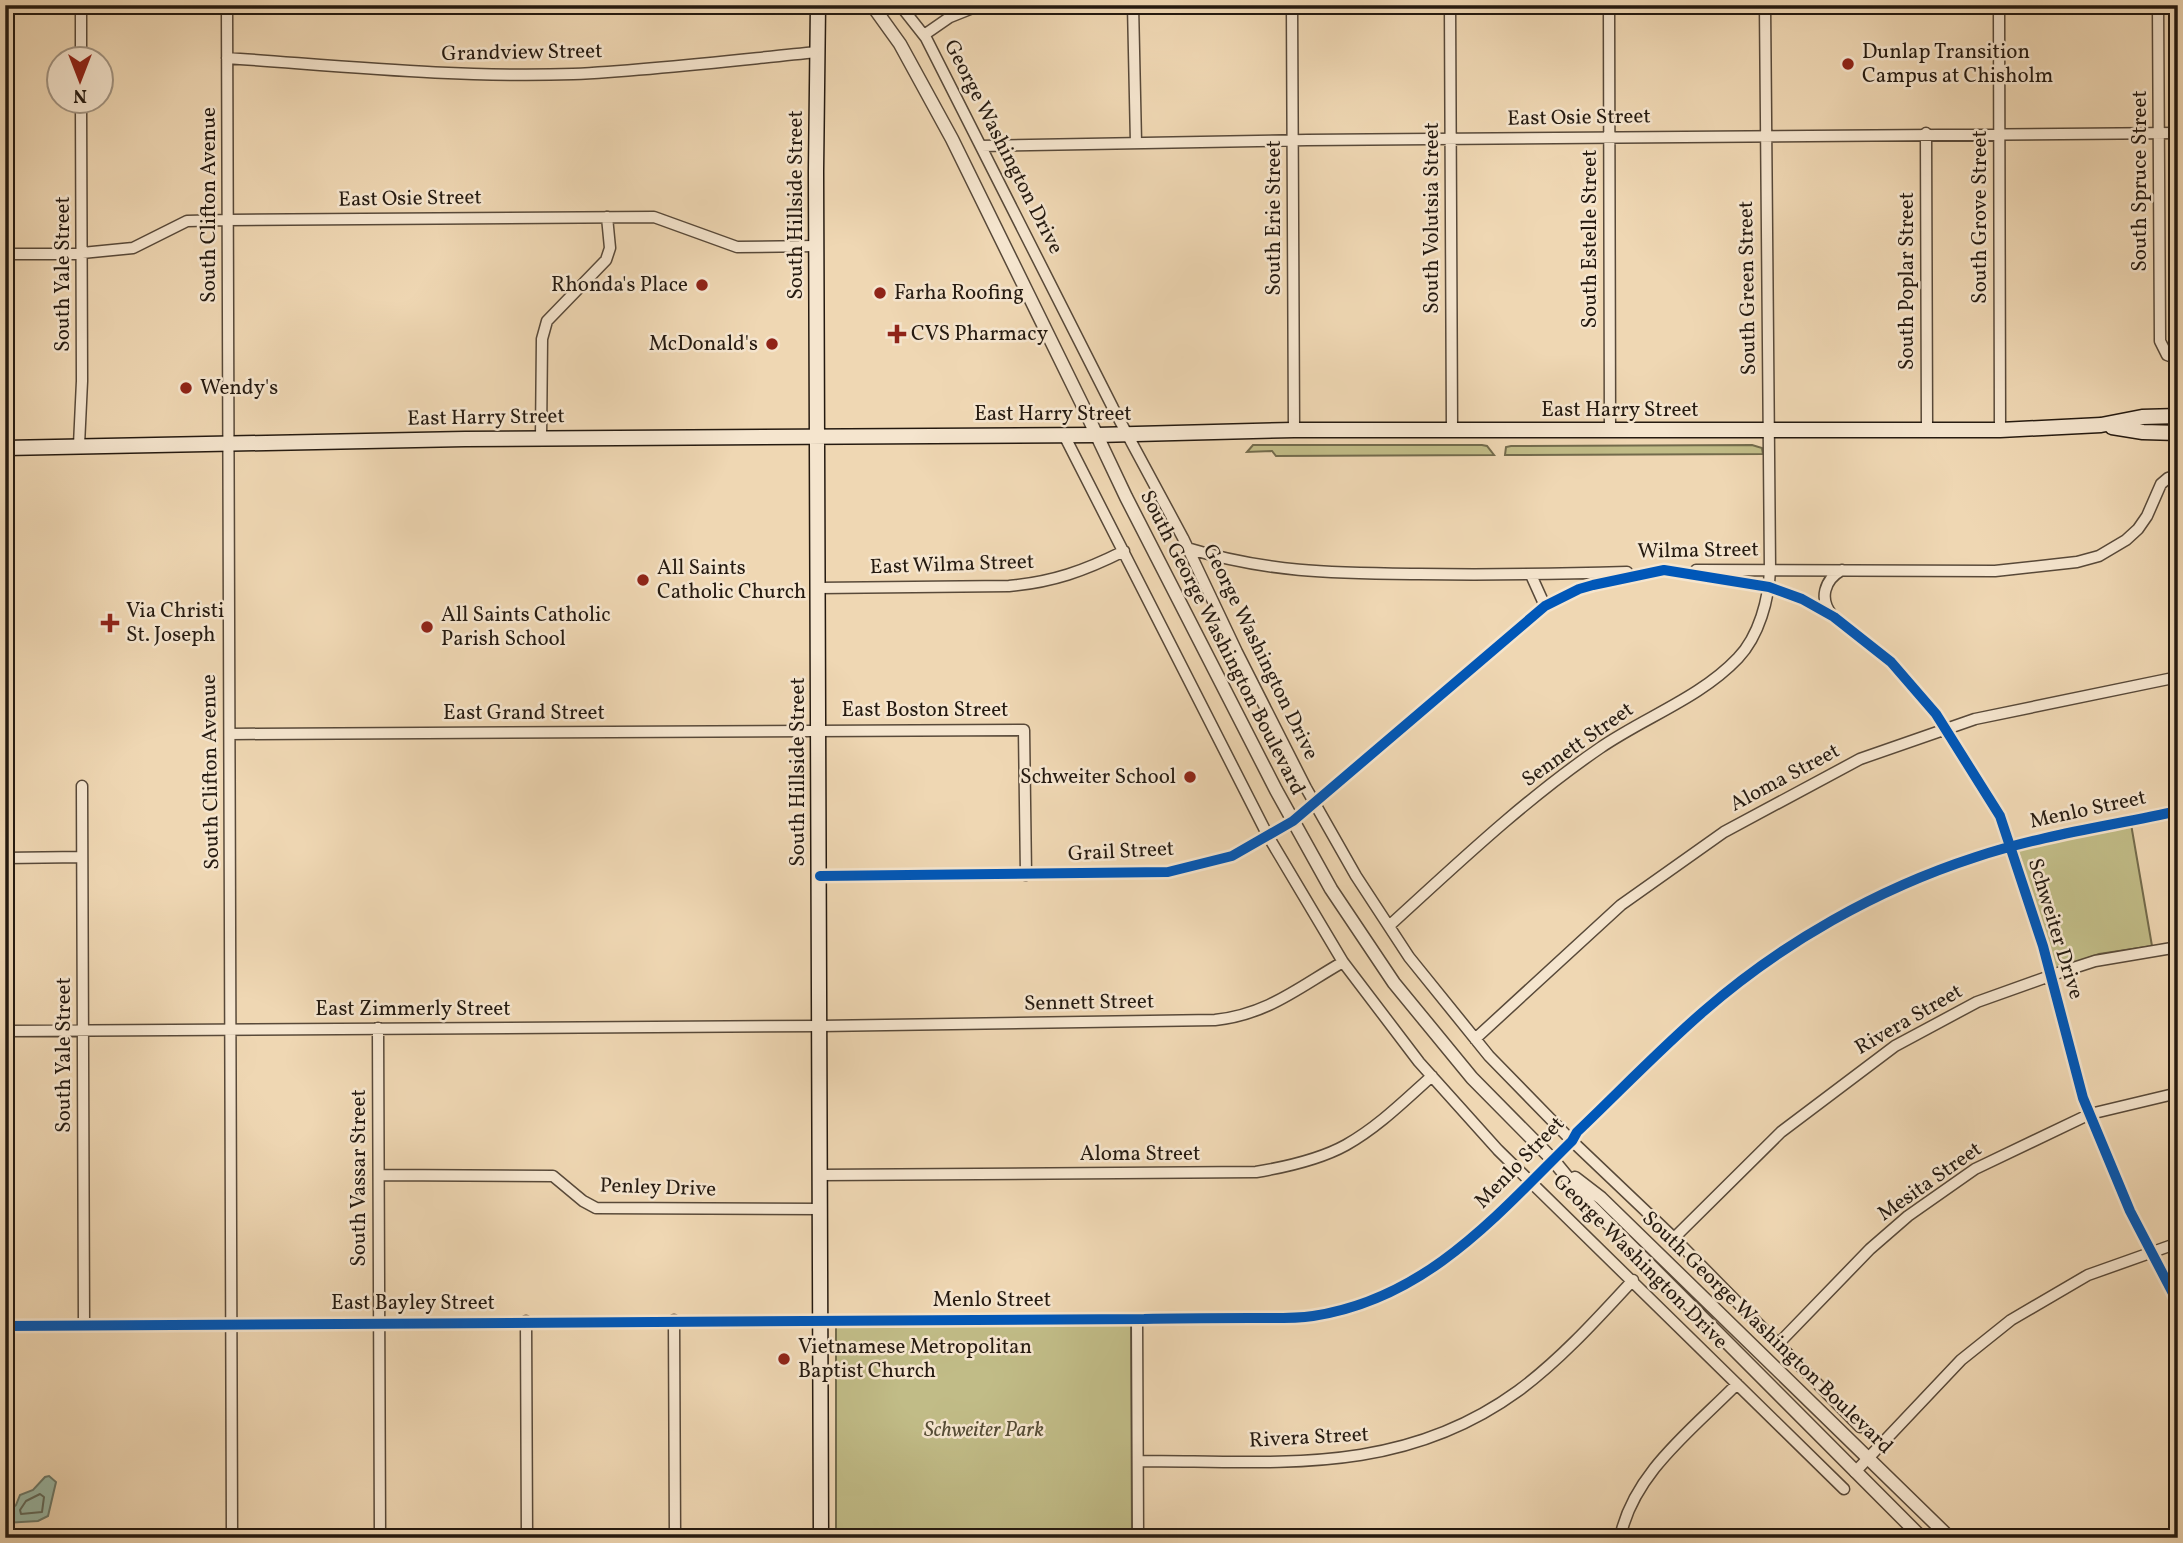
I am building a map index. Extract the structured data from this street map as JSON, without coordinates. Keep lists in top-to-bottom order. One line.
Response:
{"streets":{"main road":["South Hillside Street","East Harry Street"],"street":["Grandview Street","East Osie Street","George Washington Drive","South Spruce Street","South Clifton Avenue","South Grove Street","South Erie Street","South Volutsia Street","South Estelle Street","South Yale Street","South Poplar Street","South Green Street","Wilma Street","East Wilma Street","South George Washington Boulevard","East Boston Street","East Grand Street","Sennett Street","Aloma Street","Menlo Street","Grail Street","Schweiter Drive","East Zimmerly Street","Rivera Street","South Vassar Street","Mesita Street","Penley Drive","East Bayley Street"]},"crossings":[["Grandview Street","South Clifton Avenue"],["Grandview Street","South Hillside Street"],["East Osie Street","George Washington Drive"],["East Osie Street","South Spruce Street"],["East Osie Street","South Clifton Avenue"],["East Osie Street","South Hillside Street"],["East Osie Street","South Grove Street"],["East Osie Street","South Erie Street"],["East Osie Street","South Volutsia Street"],["East Osie Street","South Estelle Street"],["East Osie Street","South Yale Street"],["East Osie Street","South Poplar Street"],["East Osie Street","South Green Street"],["George Washington Drive","East Harry Street"],["George Washington Drive","Wilma Street"],["George Washington Drive","East Wilma Street"],["George Washington Drive","Sennett Street"],["George Washington Drive","Aloma Street"],["George Washington Drive","Menlo Street"],["George Washington Drive","Grail Street"],["George Washington Drive","Rivera Street"],["George Washington Drive","Mesita Street"],["South Clifton Avenue","East Harry Street"],["South Clifton Avenue","East Grand Street"],["South Clifton Avenue","East Zimmerly Street"],["South Clifton Avenue","East Bayley Street"],["South Hillside Street","East Harry Street"],["South Hillside Street","East Wilma Street"],["South Hillside Street","East Boston Street"],["South Hillside Street","East Grand Street"],["South Hillside Street","Sennett Street"],["South Hillside Street","Aloma Street"],["South Hillside Street","Menlo Street"],["South Hillside Street","Grail Street"],["South Hillside Street","East Zimmerly Street"],["South Hillside Street","Penley Drive"],["South Hillside Street","East Bayley Street"],["South Grove Street","East Harry Street"],["South Erie Street","East Harry Street"],["South Volutsia Street","East Harry Street"],["South Estelle Street","East Harry Street"],["South Yale Street","East Harry Street"],["South Yale Street","East Zimmerly Street"],["South Yale Street","East Bayley Street"],["South Poplar Street","East Harry Street"],["South Green Street","East Harry Street"],["South Green Street","Wilma Street"],["South Green Street","Sennett Street"],["East Harry Street","South George Washington Boulevard"],["Wilma Street","Sennett Street"],["Wilma Street","Grail Street"],["Wilma Street","Schweiter Drive"],["South George Washington Boulevard","Menlo Street"],["South George Washington Boulevard","Grail Street"],["East Boston Street","East Grand Street"],["East Boston Street","Grail Street"],["Sennett Street","Schweiter Drive"],["Sennett Street","East Zimmerly Street"],["Aloma Street","Schweiter Drive"],["Menlo Street","Schweiter Drive"],["Menlo Street","East Bayley Street"],["Grail Street","Schweiter Drive"],["Schweiter Drive","Rivera Street"],["Schweiter Drive","Mesita Street"],["East Zimmerly Street","South Vassar Street"],["South Vassar Street","Penley Drive"],["South Vassar Street","East Bayley Street"]],"parks":["Schweiter Park"],"places":{"other":["Dunlap Transition Campus at Chisholm","Rhonda's Place","Farha Roofing","McDonald's","Wendy's","All Saints Catholic Church","All Saints Catholic Parish School","Schweiter School","Vietnamese Metropolitan Baptist Church"],"health":["CVS Pharmacy","Via Christi St. Joseph"]},"north":"bottom"}
